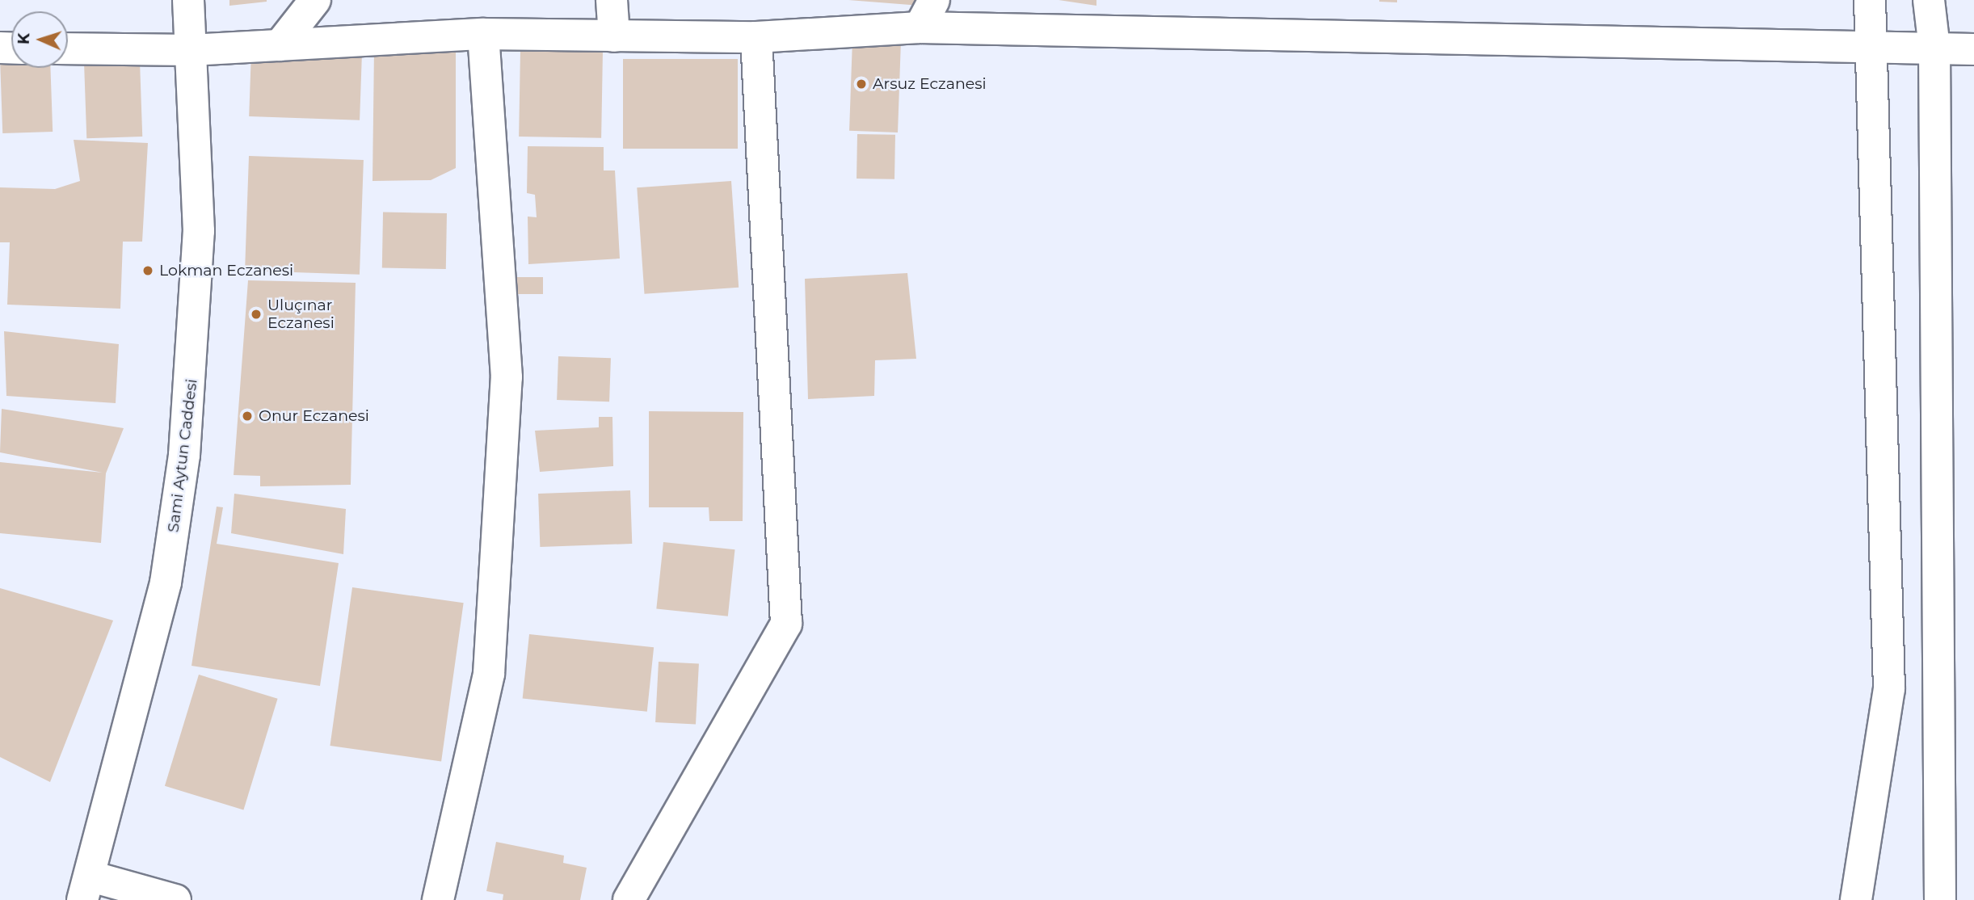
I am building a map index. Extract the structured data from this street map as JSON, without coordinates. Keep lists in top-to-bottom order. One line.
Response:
{"streets":{"street":["Sami Aytun Caddesi"]},"places":["Arsuz Eczanesi","Lokman Eczanesi","Uluçınar Eczanesi","Onur Eczanesi"],"north":"left"}
